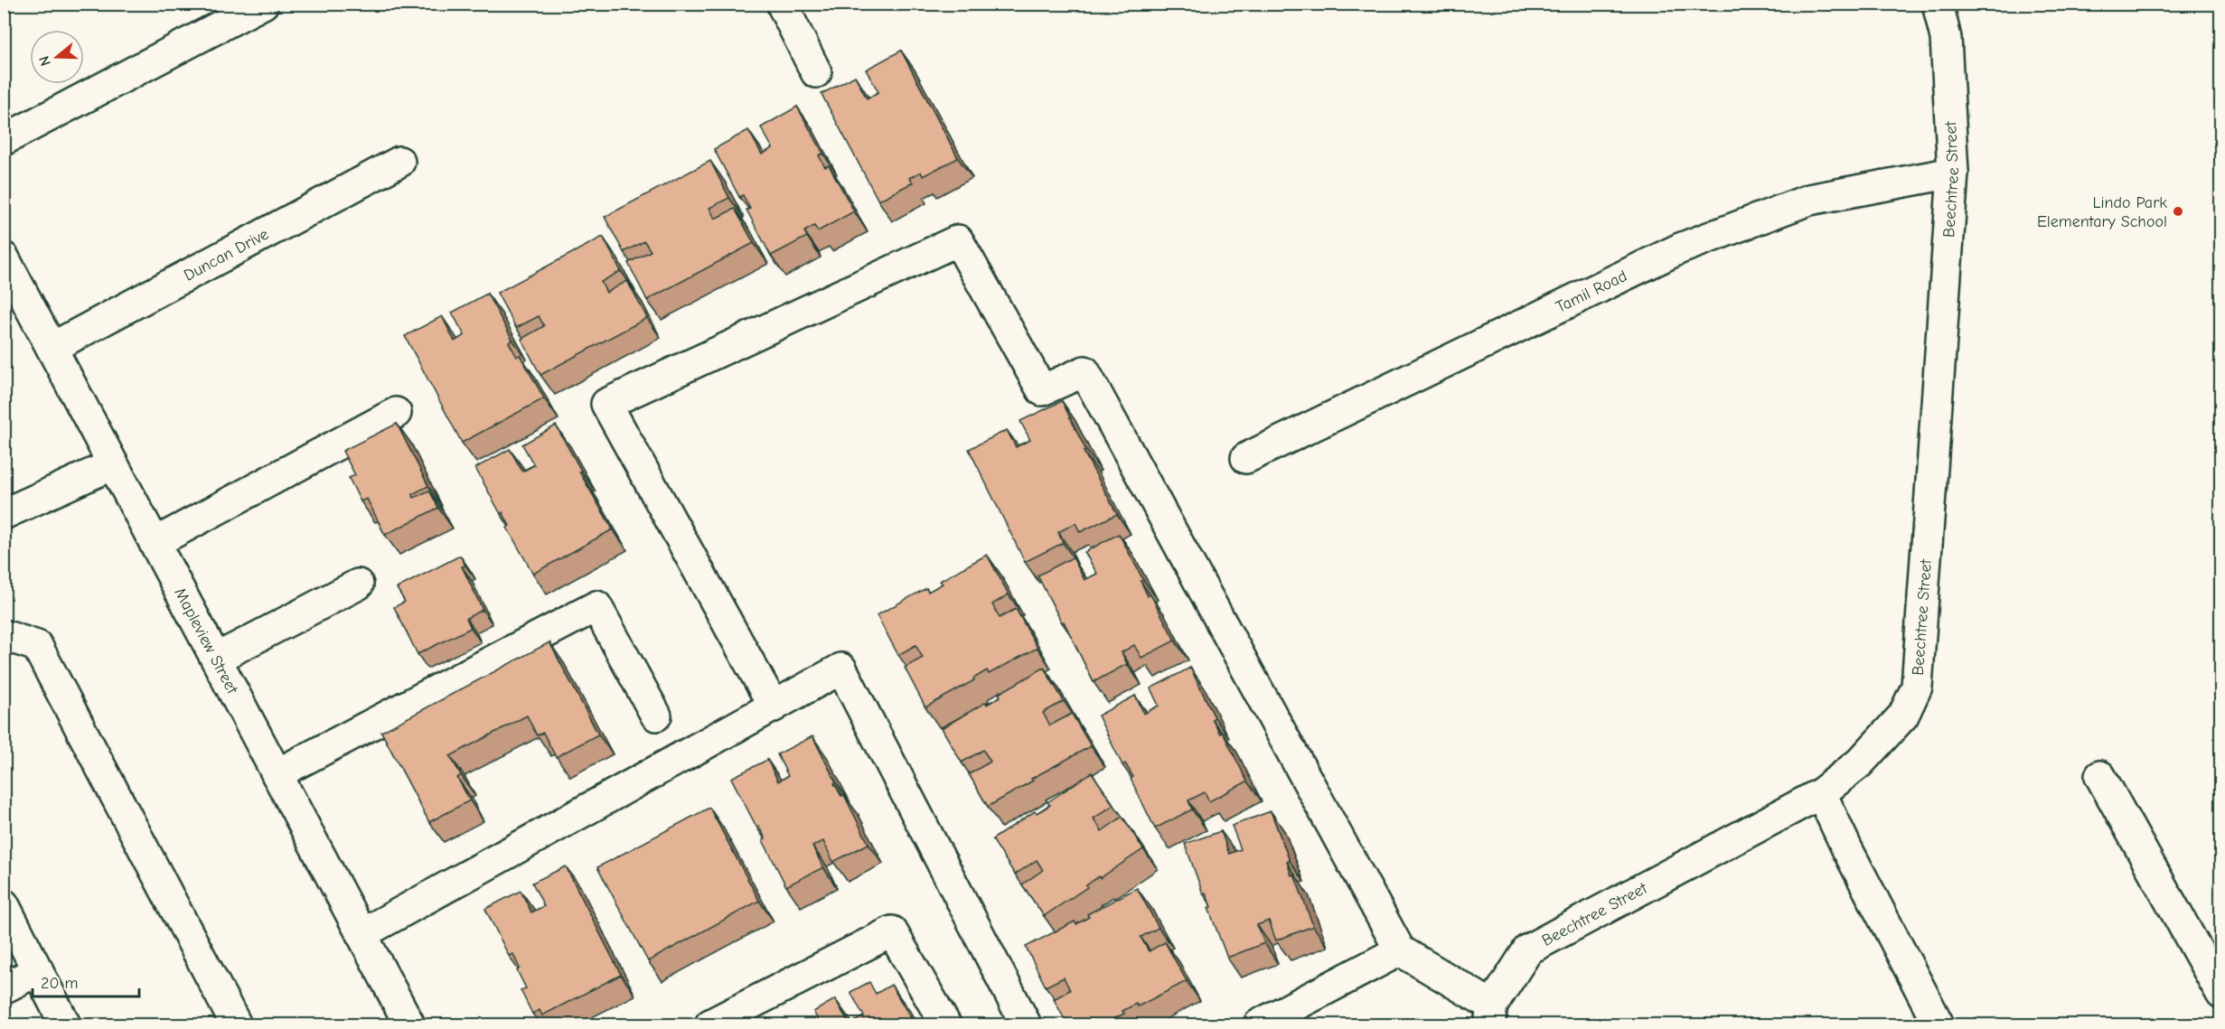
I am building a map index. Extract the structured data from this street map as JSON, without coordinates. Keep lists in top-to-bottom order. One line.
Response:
{"streets":{"street":["Beechtree Street","Duncan Drive","Tamil Road","Mapleview Street"]},"crossings":[["Beechtree Street","Tamil Road"],["Duncan Drive","Mapleview Street"]],"places":["Lindo Park Elementary School"],"scale_bar":"20 m","north":"left"}
